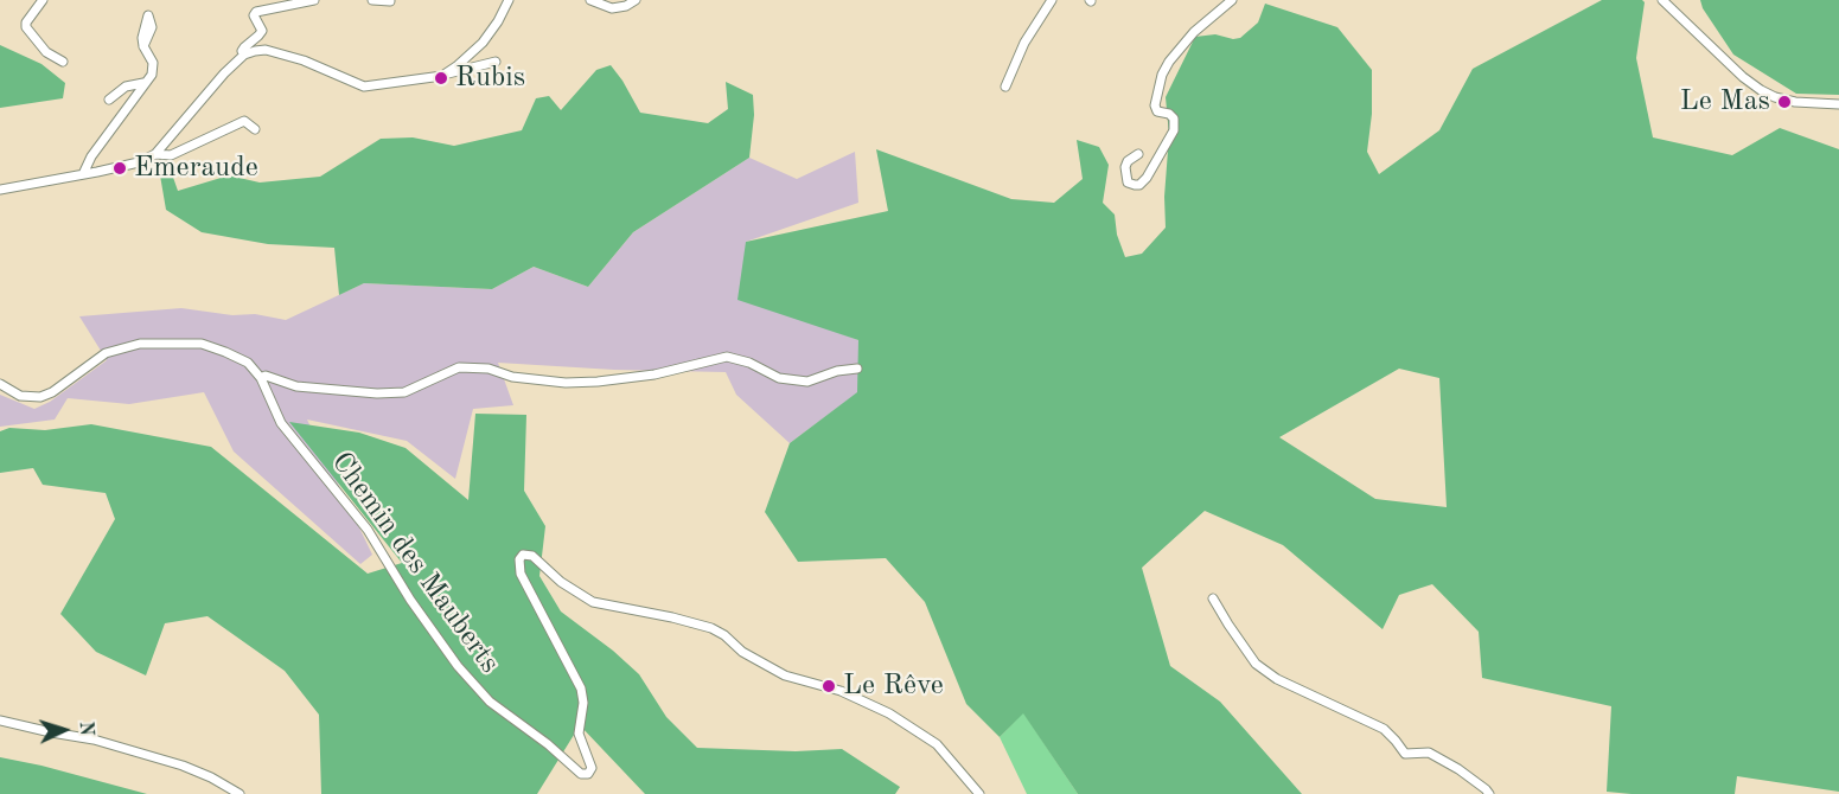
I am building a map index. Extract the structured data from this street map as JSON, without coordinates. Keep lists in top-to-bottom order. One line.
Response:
{"streets":{"street":["Chemin des Mauberts"]},"places":["Rubis","Le Mas","Emeraude","Le Rêve"],"north":"right"}
